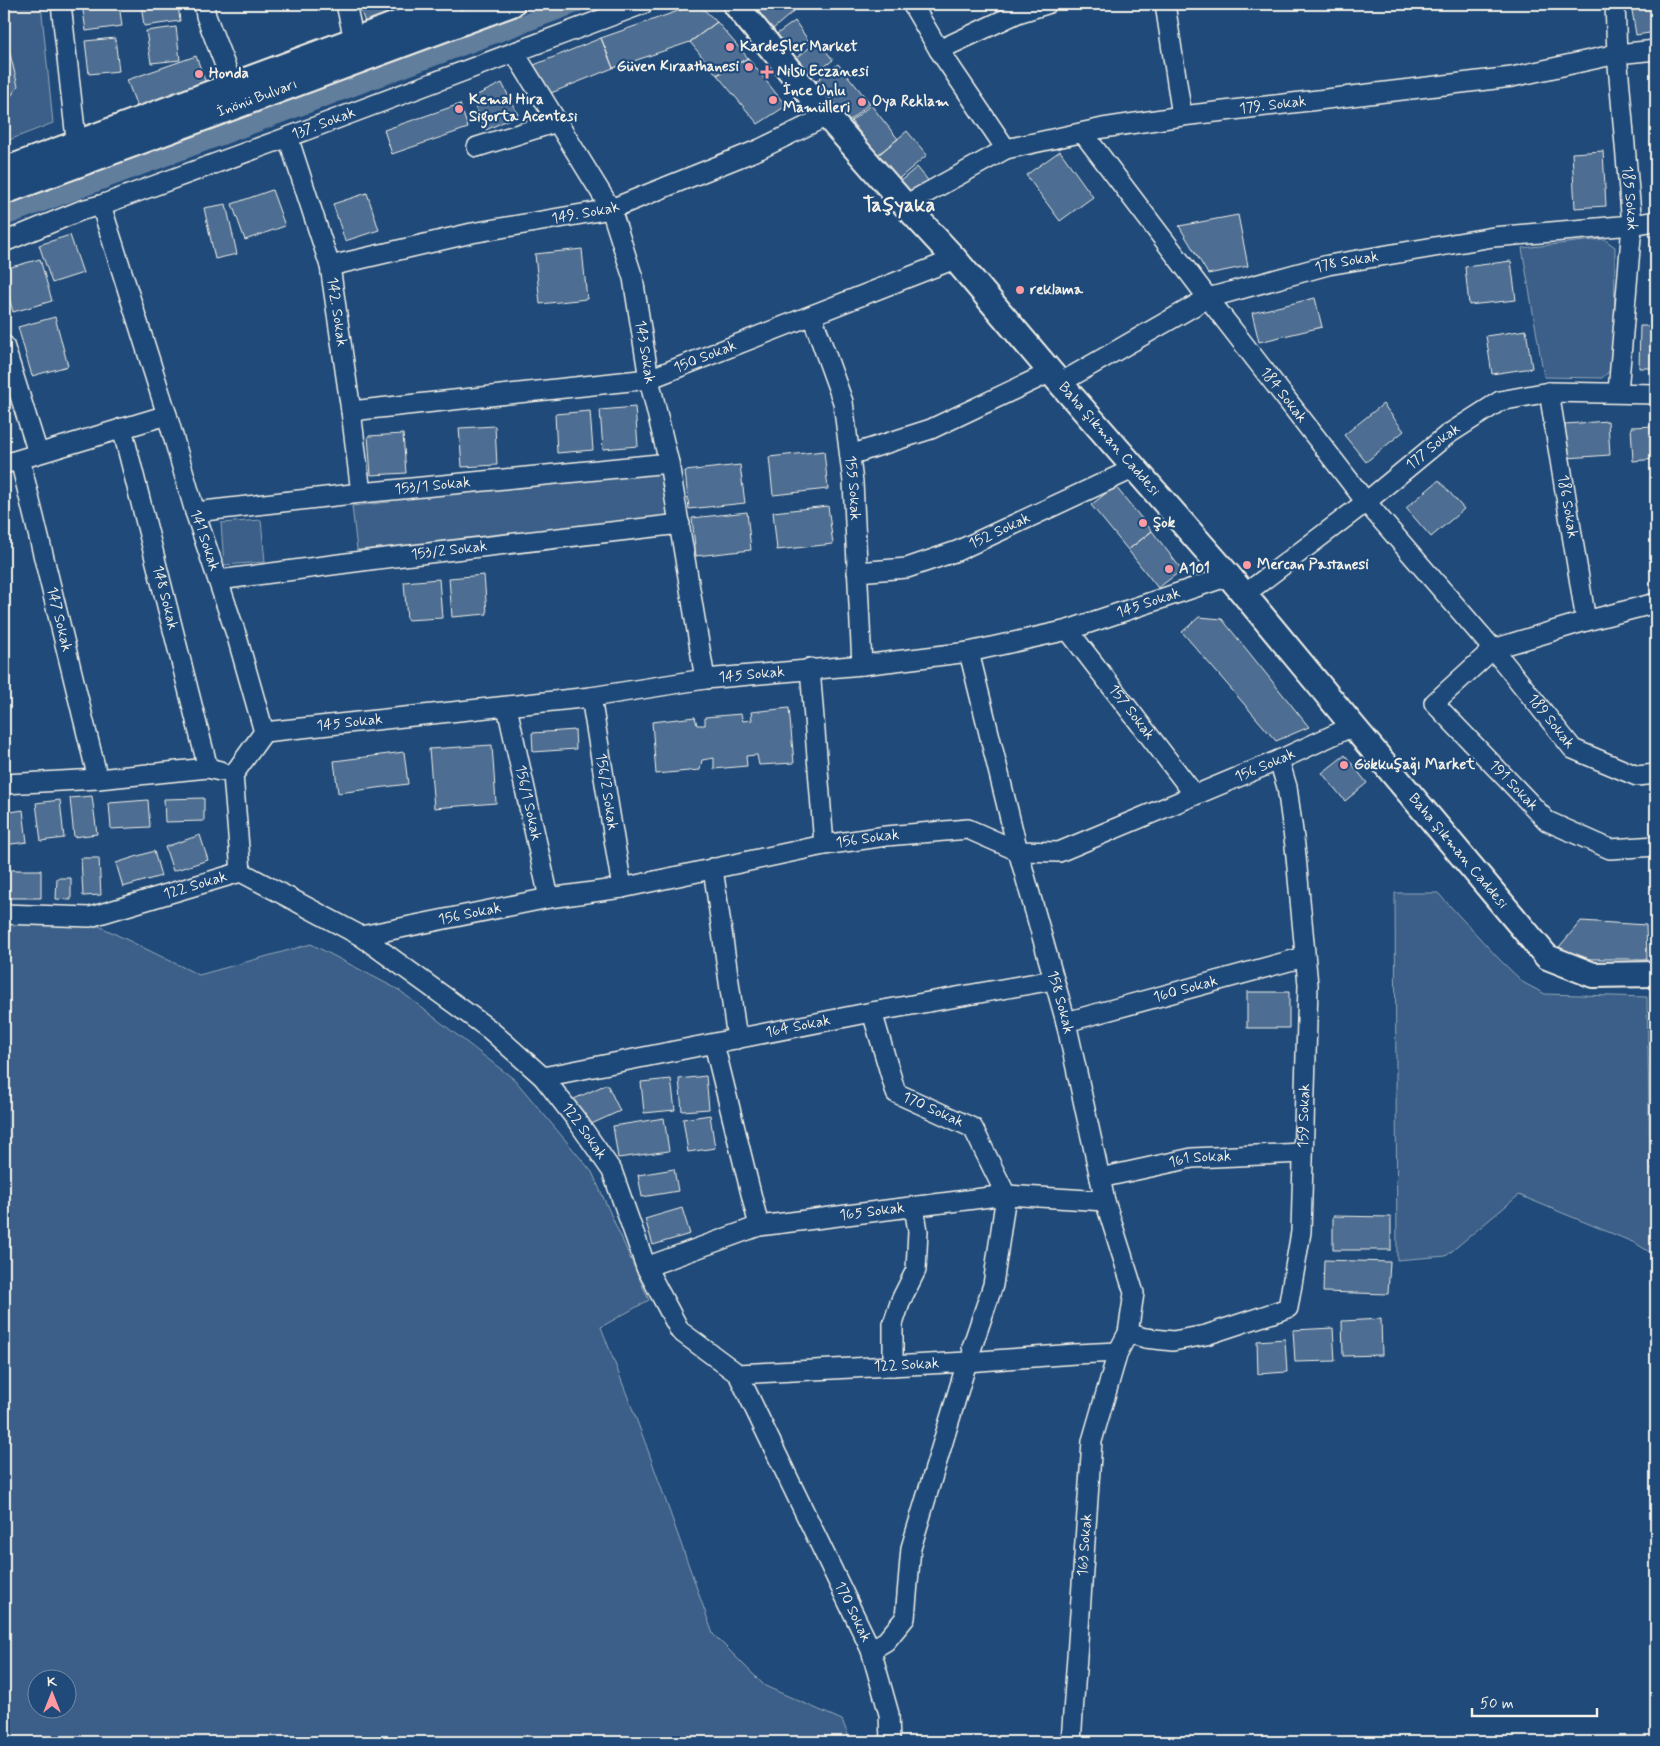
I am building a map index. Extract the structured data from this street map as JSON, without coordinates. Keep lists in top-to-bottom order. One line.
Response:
{"streets":{"main road":["İnönü Bulvarı","Baha Şıkman Caddesi"],"street":["179. Sokak","137. Sokak","185 Sokak","149. Sokak","178 Sokak","142. Sokak","143 Sokak","150 Sokak","184 Sokak","177 Sokak","153/1 Sokak","155 Sokak","186 Sokak","152 Sokak","141 Sokak","153/2 Sokak","148 Sokak","145 Sokak","147 Sokak","157 Sokak","189 Sokak","156 Sokak","191 Sokak","156/2 Sokak","156/1 Sokak","122 Sokak","160 Sokak","158 Sokak","164 Sokak","170 Sokak","159 Sokak","161 Sokak","165 Sokak","163 Sokak"]},"crossings":[["179. Sokak","185 Sokak"],["179. Sokak","184 Sokak"],["179. Sokak","Baha Şıkman Caddesi"],["137. Sokak","142. Sokak"],["137. Sokak","143 Sokak"],["137. Sokak","141 Sokak"],["185 Sokak","178 Sokak"],["185 Sokak","177 Sokak"],["149. Sokak","142. Sokak"],["149. Sokak","143 Sokak"],["149. Sokak","Baha Şıkman Caddesi"],["178 Sokak","184 Sokak"],["178 Sokak","Baha Şıkman Caddesi"],["178 Sokak","155 Sokak"],["142. Sokak","150 Sokak"],["142. Sokak","153/1 Sokak"],["143 Sokak","150 Sokak"],["143 Sokak","153/1 Sokak"],["143 Sokak","153/2 Sokak"],["143 Sokak","145 Sokak"],["150 Sokak","Baha Şıkman Caddesi"],["150 Sokak","155 Sokak"],["184 Sokak","177 Sokak"],["184 Sokak","189 Sokak"],["184 Sokak","191 Sokak"],["Baha Şıkman Caddesi","177 Sokak"],["Baha Şıkman Caddesi","152 Sokak"],["Baha Şıkman Caddesi","145 Sokak"],["Baha Şıkman Caddesi","156 Sokak"],["177 Sokak","186 Sokak"],["153/1 Sokak","141 Sokak"],["155 Sokak","152 Sokak"],["155 Sokak","145 Sokak"],["141 Sokak","153/2 Sokak"],["141 Sokak","145 Sokak"],["145 Sokak","157 Sokak"],["145 Sokak","156/2 Sokak"],["145 Sokak","156/1 Sokak"],["145 Sokak","158 Sokak"],["157 Sokak","156 Sokak"],["189 Sokak","191 Sokak"],["156 Sokak","156/2 Sokak"],["156 Sokak","156/1 Sokak"],["156 Sokak","122 Sokak"],["156 Sokak","158 Sokak"],["156 Sokak","159 Sokak"],["122 Sokak","158 Sokak"],["122 Sokak","164 Sokak"],["122 Sokak","170 Sokak"],["122 Sokak","165 Sokak"],["122 Sokak","163 Sokak"],["160 Sokak","158 Sokak"],["160 Sokak","159 Sokak"],["158 Sokak","164 Sokak"],["158 Sokak","159 Sokak"],["158 Sokak","161 Sokak"],["158 Sokak","165 Sokak"],["158 Sokak","163 Sokak"],["164 Sokak","170 Sokak"],["170 Sokak","165 Sokak"],["159 Sokak","161 Sokak"]],"districts":["Taşyaka"],"places":{"other":["Kardeşler Market","Güven Kıraathanesi","Honda","İnce Unlu Mamülleri","Oya Reklam","Kemal Hıra Sigorta Acentesi","reklama","Şok","Mercan Pastanesi","A101","Gökkuşağı Market"],"health":["Nilsu Eczanesi"]},"scale_bar":"50 m","north":"top"}
